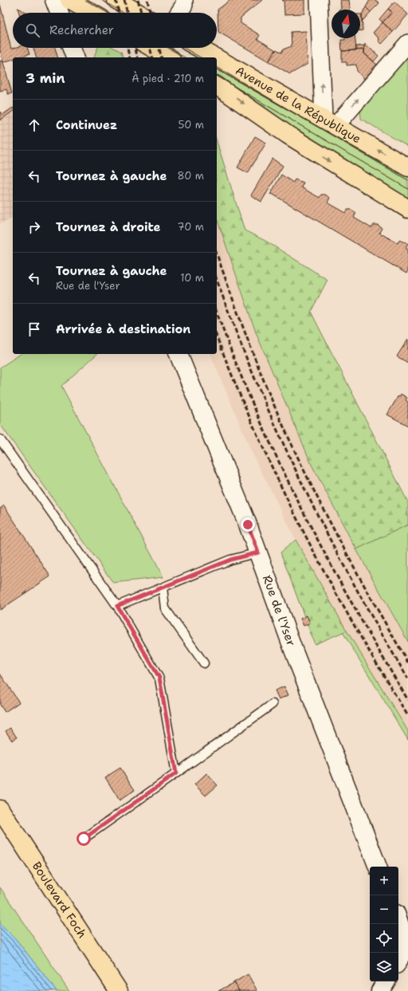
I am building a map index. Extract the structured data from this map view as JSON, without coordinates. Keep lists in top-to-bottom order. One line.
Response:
{"streets":{"main road":["Avenue de la République","Boulevard Foch"],"street":["Rue de l'Yser"]},"north":"top","page":{"search":"Rechercher","heading":["3 min","À pied · 210 m"],"list":[["Continuez","50 m"],["Tournez à gauche","80 m"],["Tournez à droite","70 m"],["Tournez à gauche","Rue de l'Yser","10 m"],"Arrivée à destination"],"map_buttons":["+","−"]}}
